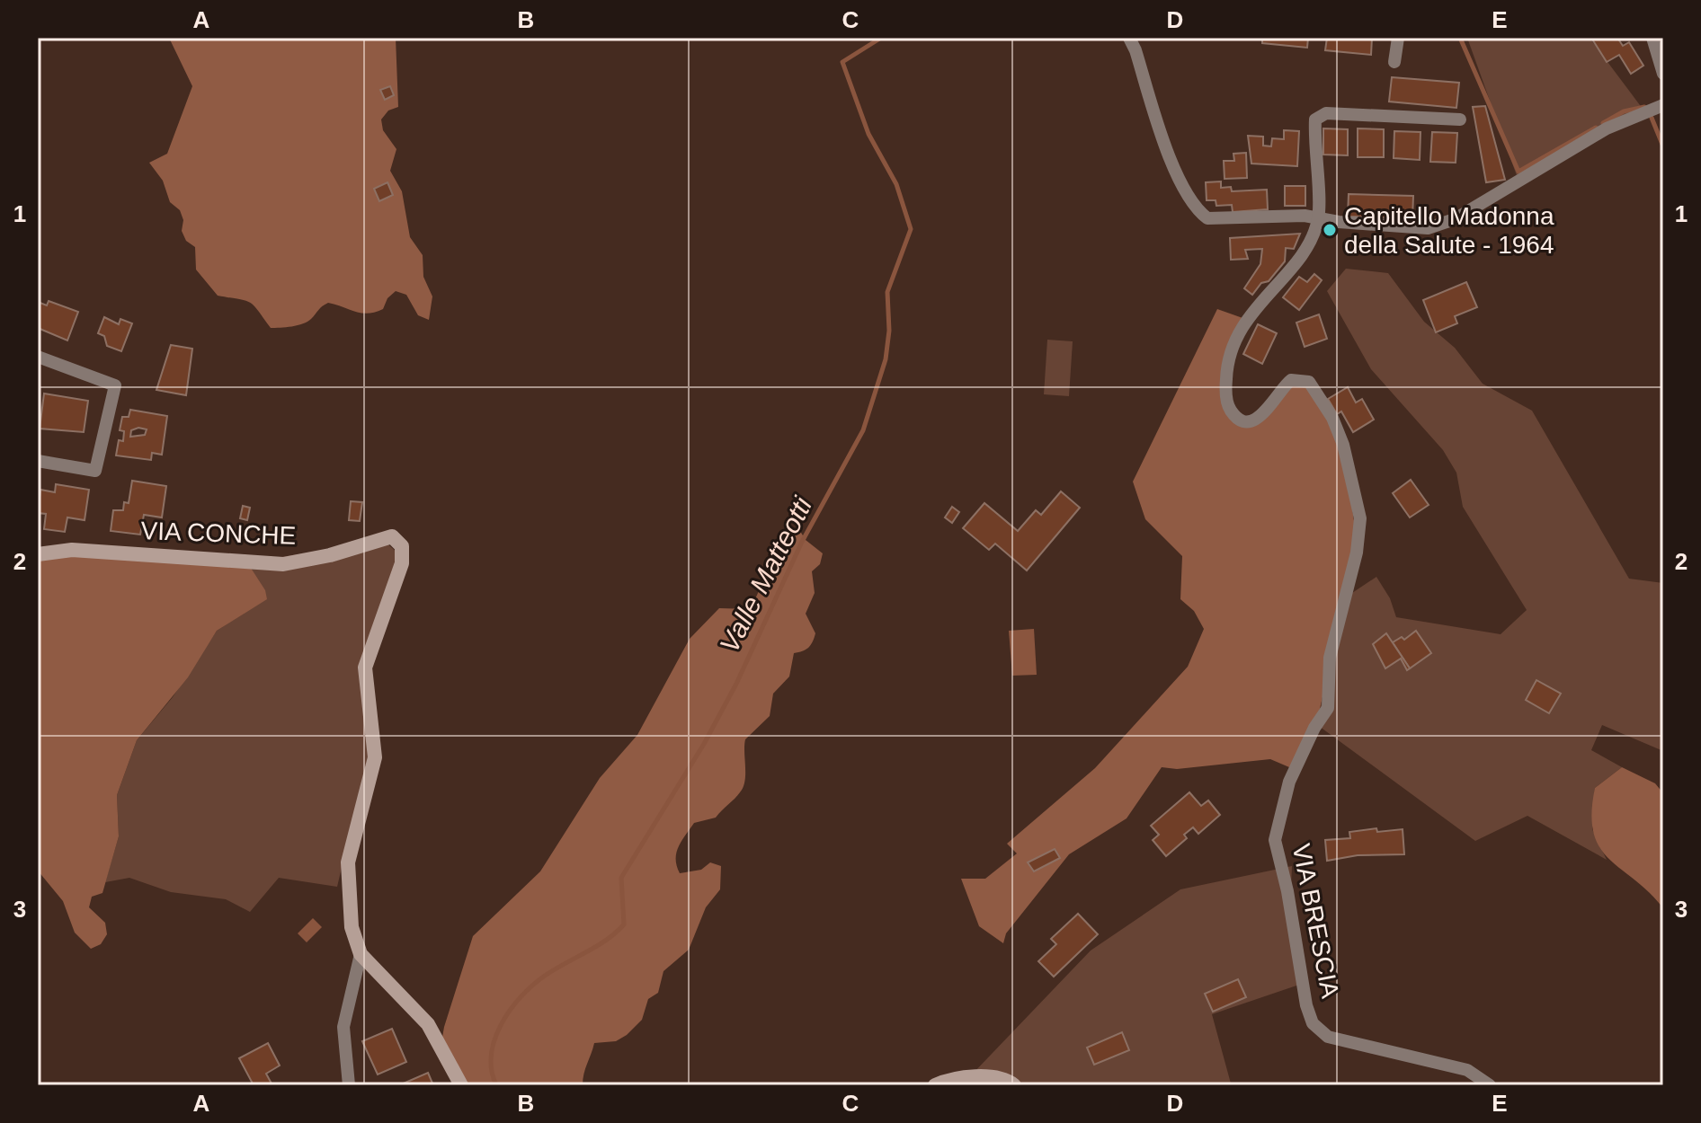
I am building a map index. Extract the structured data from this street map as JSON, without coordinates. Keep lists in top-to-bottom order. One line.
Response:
{"streets":{"street":["VIA CONCHE","VIA BRESCIA"]},"water":["Valle Matteotti"],"places":["Capitello Madonna della Salute - 1964"],"grid":{"columns":["A","B","C","D","E"],"rows":["1","2","3"]}}
